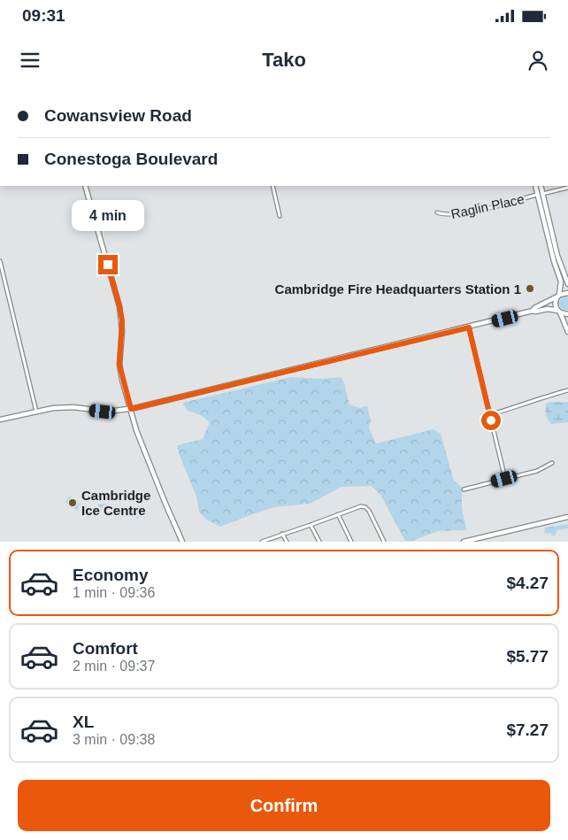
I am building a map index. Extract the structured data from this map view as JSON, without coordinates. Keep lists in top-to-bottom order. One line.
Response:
{"streets":{"street":["Raglin Place"]},"places":["Cambridge Fire Headquarters Station 1","Cambridge Ice Centre"],"page":{"status":"09:31","header":"Tako","banner":["Cowansview Road","Conestoga Boulevard"],"bubble":"4 min","list":[{"name":"Economy","note":"1 min · 09:36","value":"$4.27"},{"name":"Comfort","note":"2 min · 09:37","value":"$5.77"},{"name":"XL","note":"3 min · 09:38","value":"$7.27"}],"buttons":"Confirm"}}
